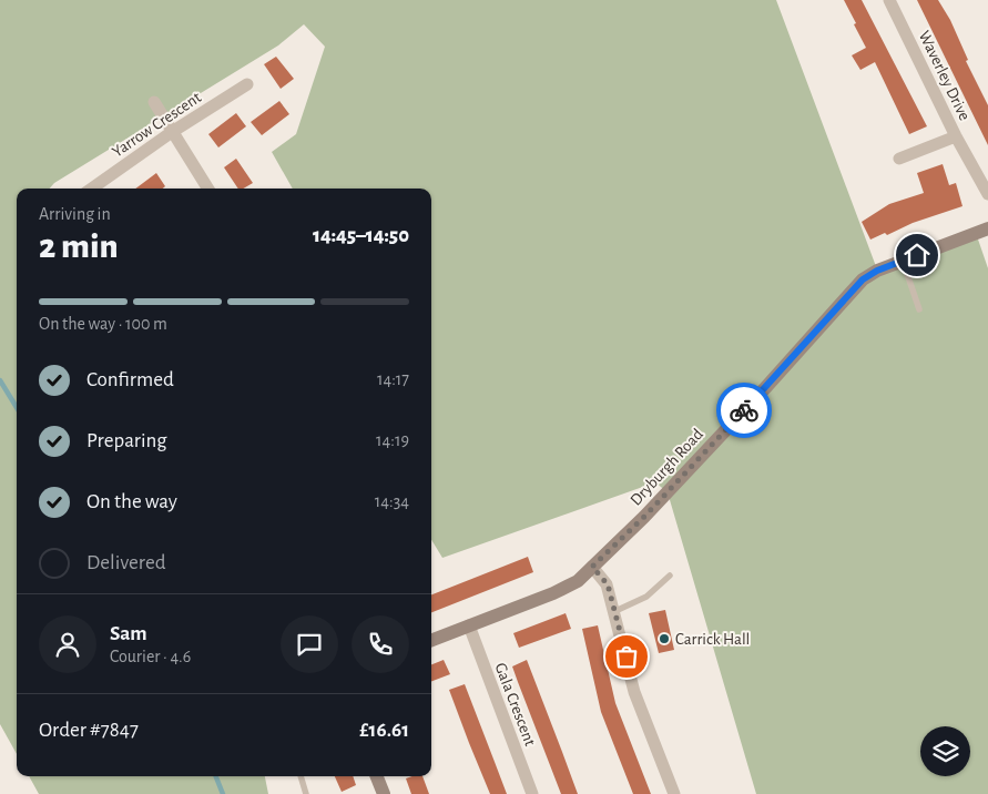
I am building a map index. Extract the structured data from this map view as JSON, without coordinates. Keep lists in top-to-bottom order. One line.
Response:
{"streets":{"street":["Waverley Drive","Yarrow Crescent","Dryburgh Road","Gala Crescent"]},"crossings":[["Dryburgh Road","Gala Crescent"]],"places":["Carrick Hall"],"page":{"heading":["2 min","Arriving in","14:45–14:50"],"panel":["Sam","Courier · 4.6","Order #7847","£16.61"],"bar":"On the way · 100 m","list":[["Confirmed","14:17"],["Preparing","14:19"],["On the way","14:34"],"Delivered"]}}
